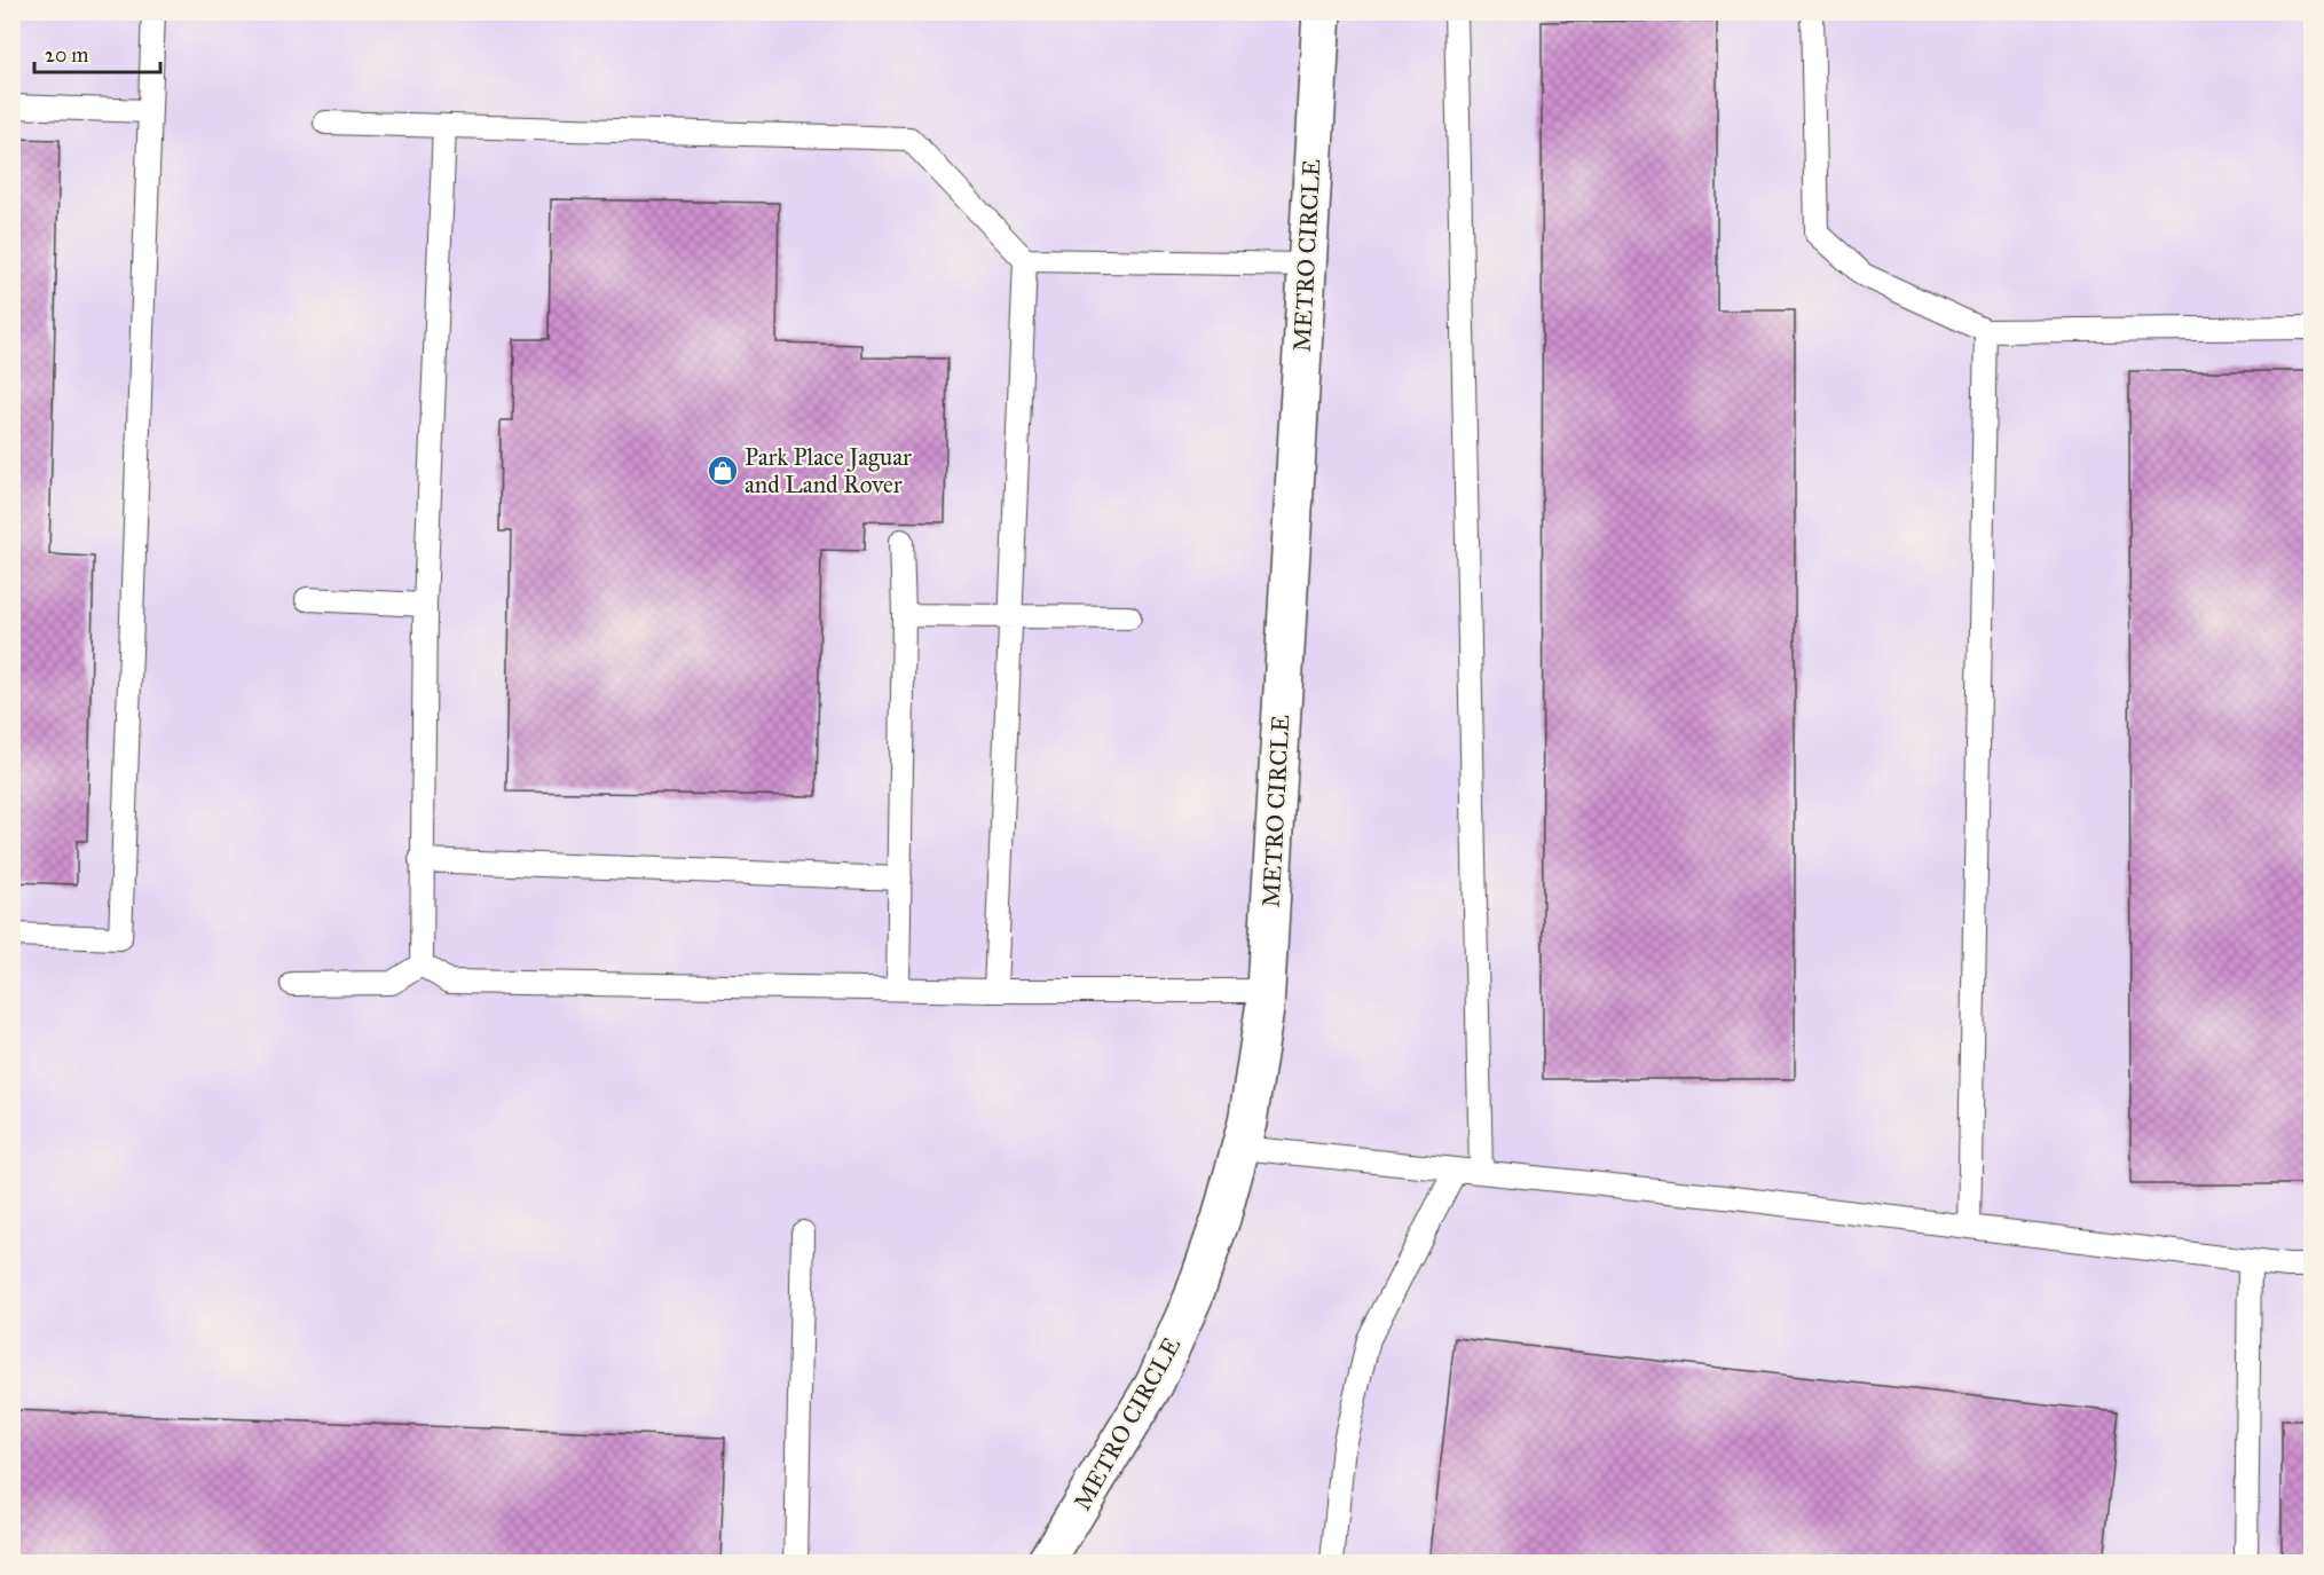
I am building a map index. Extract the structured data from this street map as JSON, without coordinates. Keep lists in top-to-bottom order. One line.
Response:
{"streets":{"street":["METRO CIRCLE"]},"places":{"shop":["Park Place Jaguar and Land Rover"]},"scale_bar":"20 m"}
